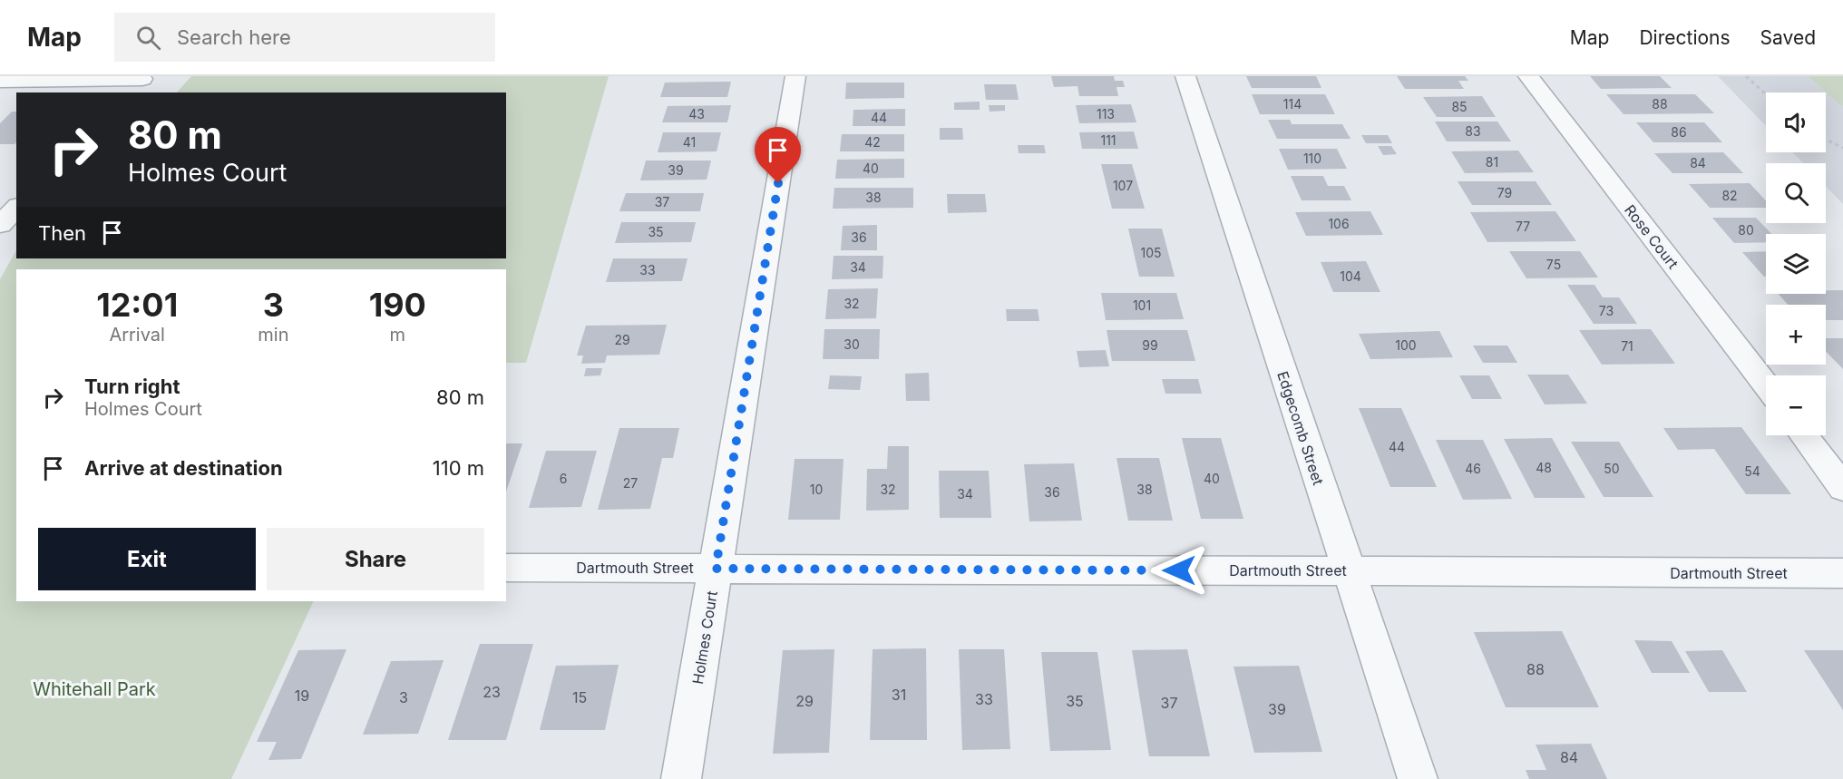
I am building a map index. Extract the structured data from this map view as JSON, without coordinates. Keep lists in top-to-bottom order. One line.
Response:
{"streets":{"street":["Rose Court","Edgecomb Street","Dartmouth Street","Holmes Court"]},"crossings":[["Edgecomb Street","Dartmouth Street"],["Dartmouth Street","Holmes Court"]],"parks":["Whitehall Park"],"house_numbers":["114","88","85","43","113","44","83","86","111","41","42","110","81","84","40","39","107","79","82","38","37","106","77","80","35","36","105","75","34","33","104","32","101","73","29","30","99","100","71","44","48","46","50","54","6","40","27","10","32","38","36","34","88","23","31","19","3","15","33","29","35","37","39","84"],"page":{"header":"Map","search":"Search here","nav":["Map","Directions","Saved"],"map_buttons":["+","−"],"turn":["80 m","Holmes Court"],"then":"Then","eta":["12:01","Arrival","3","min","190","m"],"list":[{"name":"Turn right","note":"Holmes Court","value":"80 m"},{"name":"Arrive at destination","value":"110 m"}],"buttons":["Exit","Share"]}}
